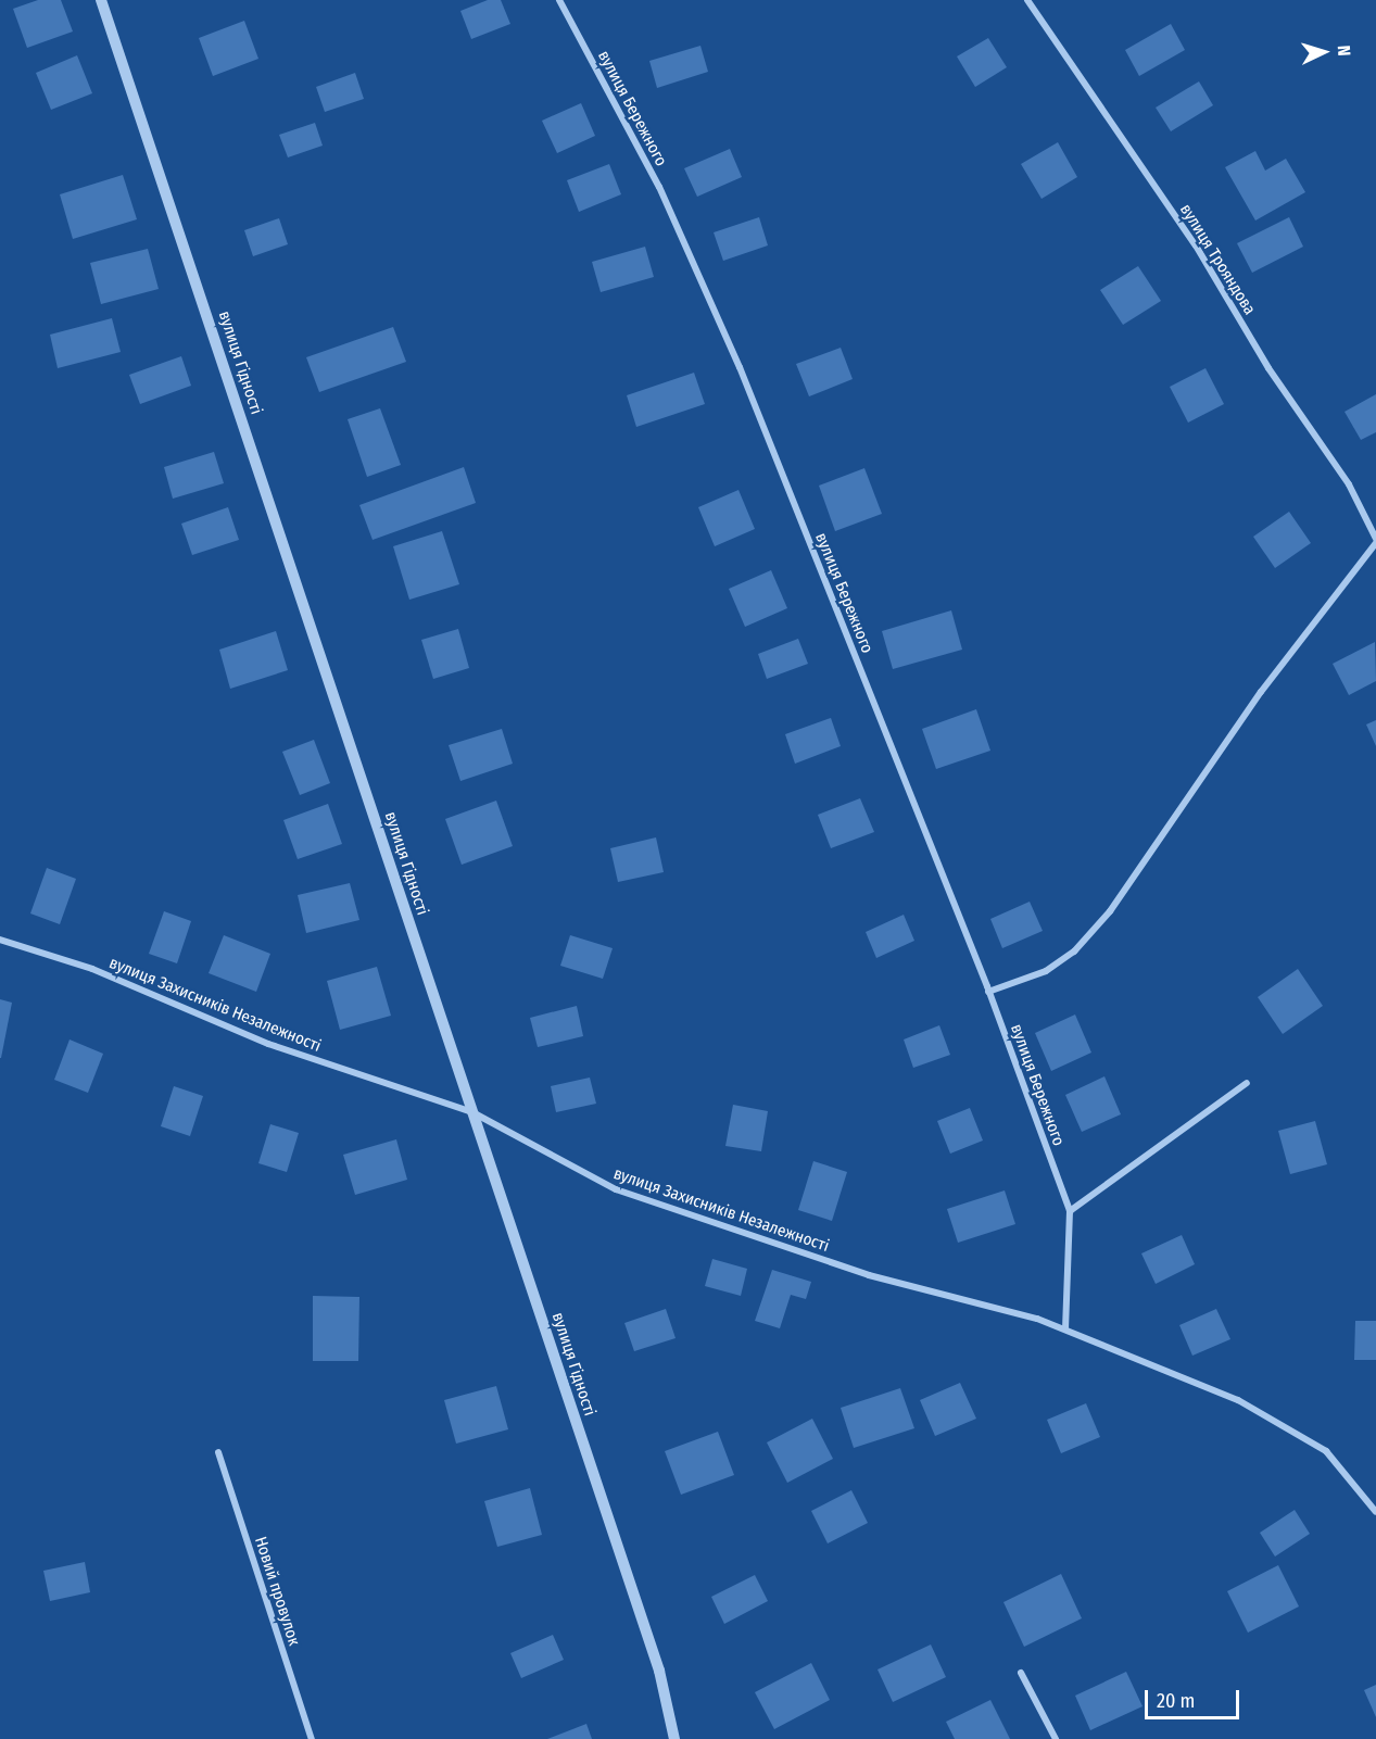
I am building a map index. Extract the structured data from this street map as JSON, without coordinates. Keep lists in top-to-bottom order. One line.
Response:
{"streets":{"street":["вулиця Бережного","вулиця Трояндова","вулиця Гідності","вулиця Захисників Незалежності","Новий провулок"]},"crossings":[["вулиця Бережного","вулиця Захисників Незалежності"],["вулиця Гідності","вулиця Захисників Незалежності"]],"scale_bar":"20 m","north":"right"}
